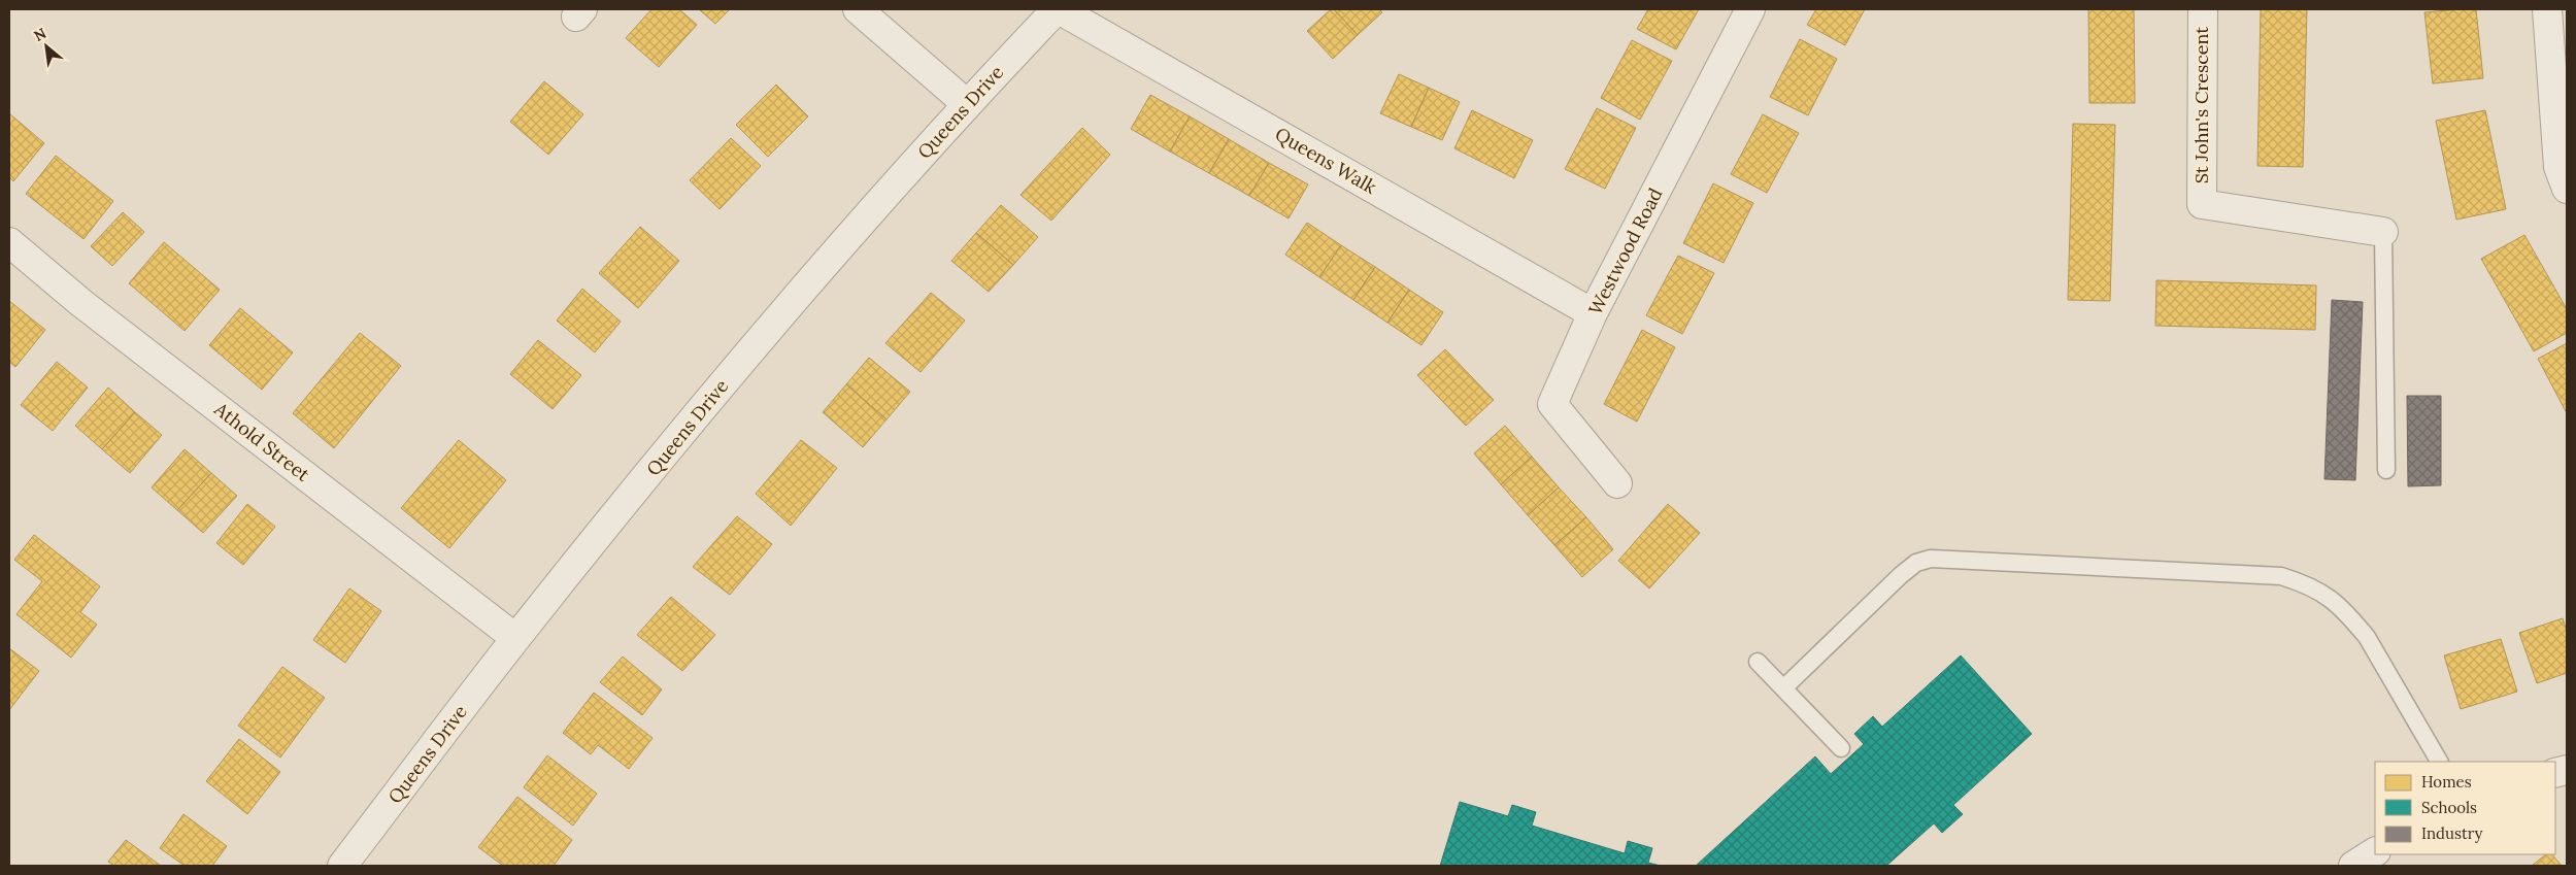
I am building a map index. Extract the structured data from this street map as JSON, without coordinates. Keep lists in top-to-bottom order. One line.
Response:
{"streets":{"street":["St John's Crescent","Queens Drive","Queens Walk","Westwood Road","Athold Street"]},"crossings":[["Queens Drive","Queens Walk"],["Queens Drive","Athold Street"],["Queens Walk","Westwood Road"]],"legend":["Homes","Schools","Industry"],"north":"top left"}
